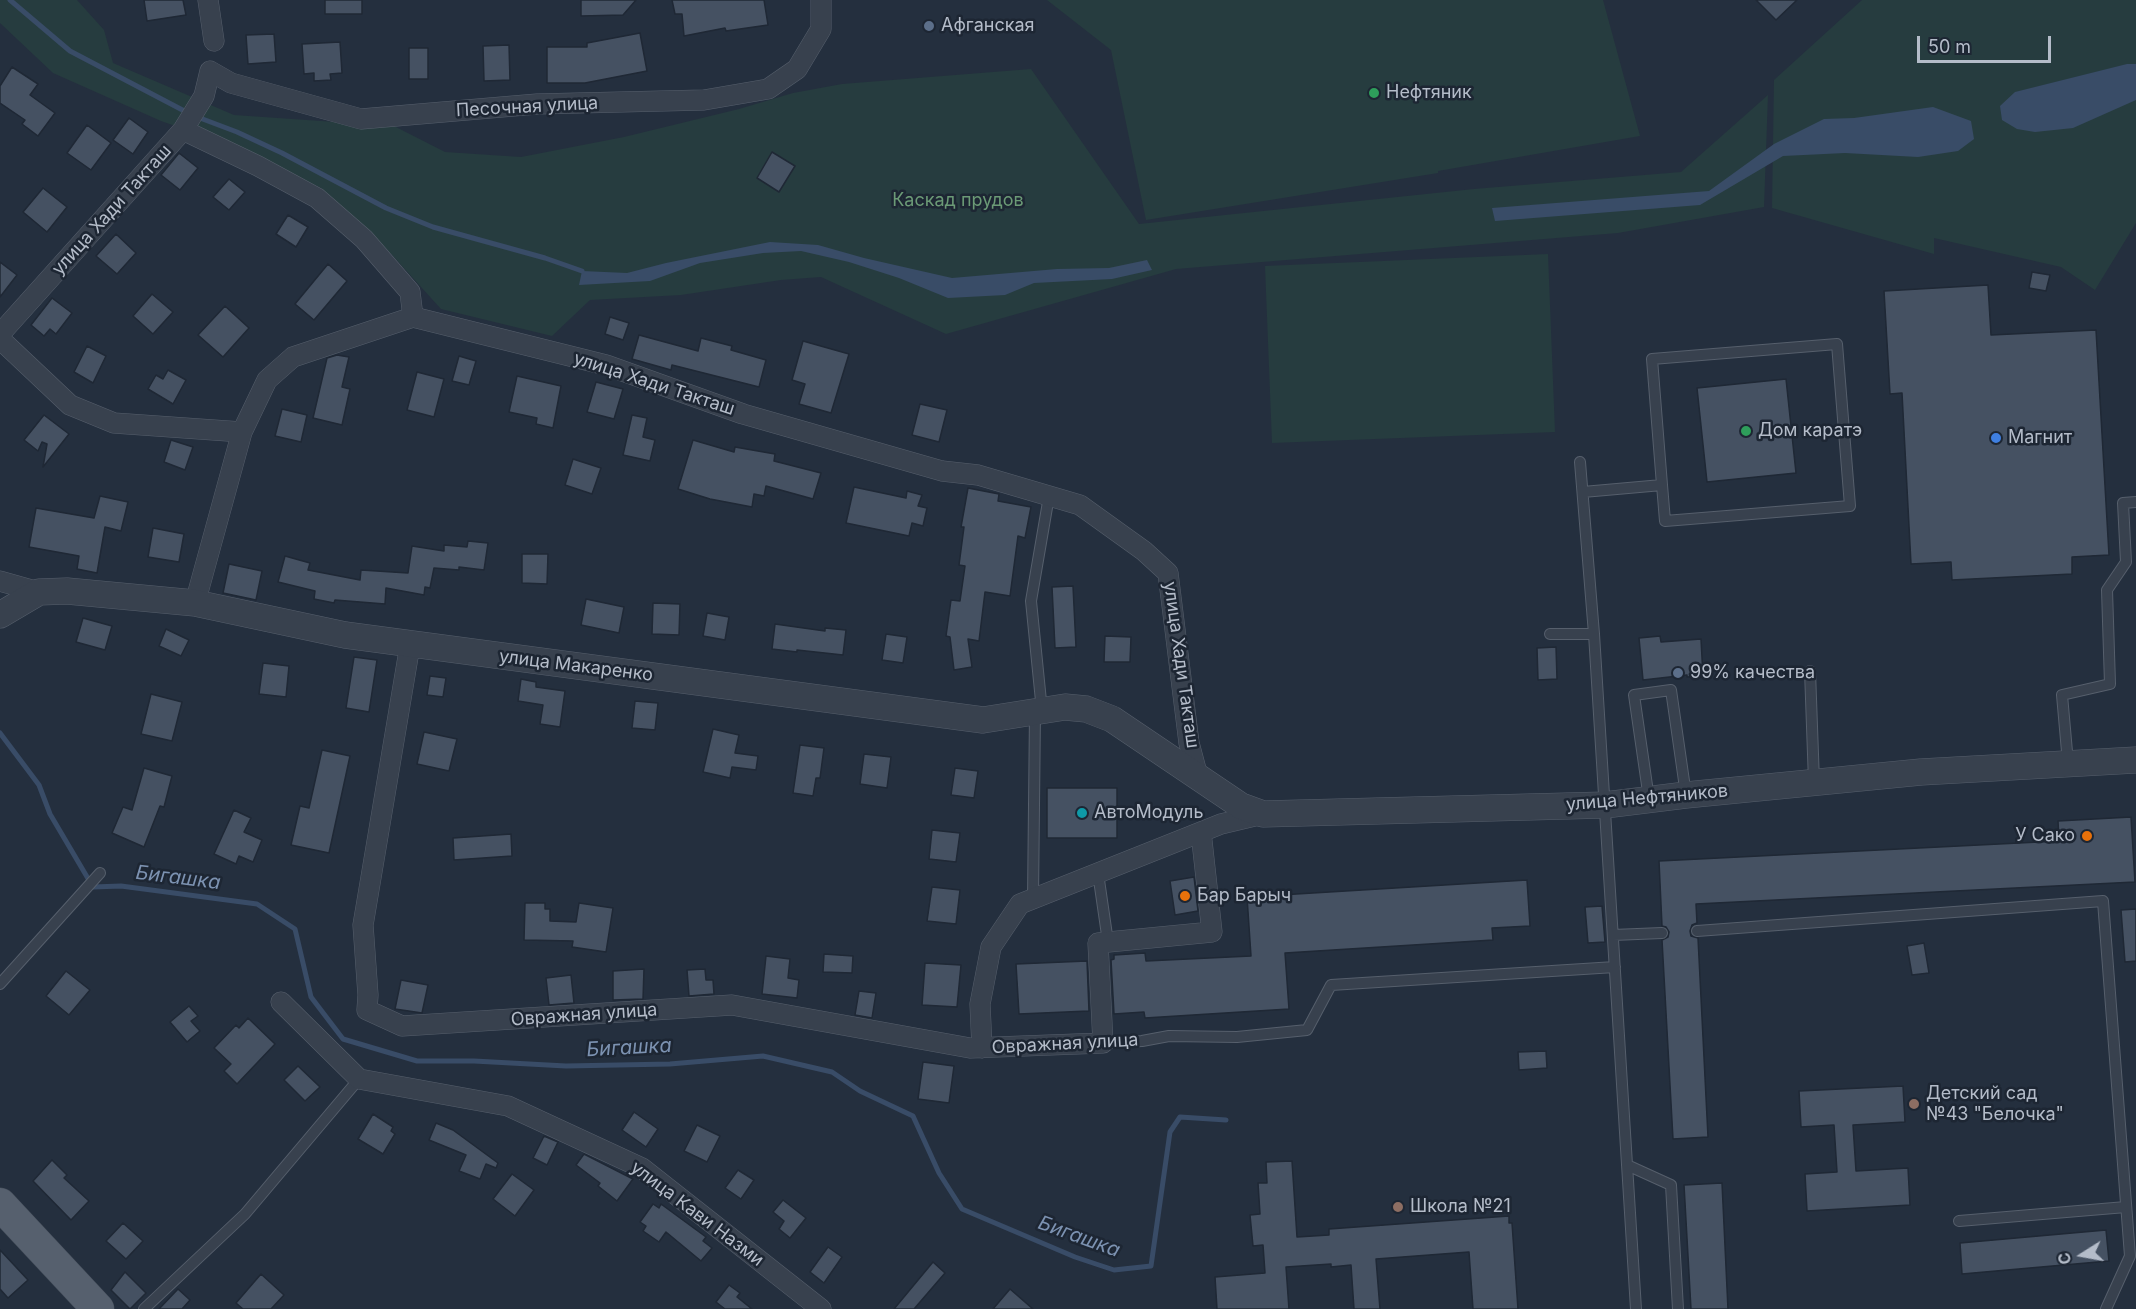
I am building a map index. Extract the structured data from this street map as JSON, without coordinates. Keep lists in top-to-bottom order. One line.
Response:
{"streets":{"street":["Песочная улица","улица Хади Такташ","улица Макаренко","улица Нефтяников","Овражная улица","улица Кави Назми"]},"crossings":[["Песочная улица","улица Хади Такташ"],["улица Хади Такташ","улица Нефтяников"],["улица Макаренко","улица Нефтяников"],["улица Макаренко","Овражная улица"]],"water":["Бигашка"],"parks":["Каскад прудов"],"places":["Афганская","Нефтяник","Дом каратэ","Магнит","99% качества","АвтоМодуль","У Сако","Бар Барыч","Детский сад №43 \"Белочка\"","Школа №21"],"scale_bar":"50 m","north":"left"}
